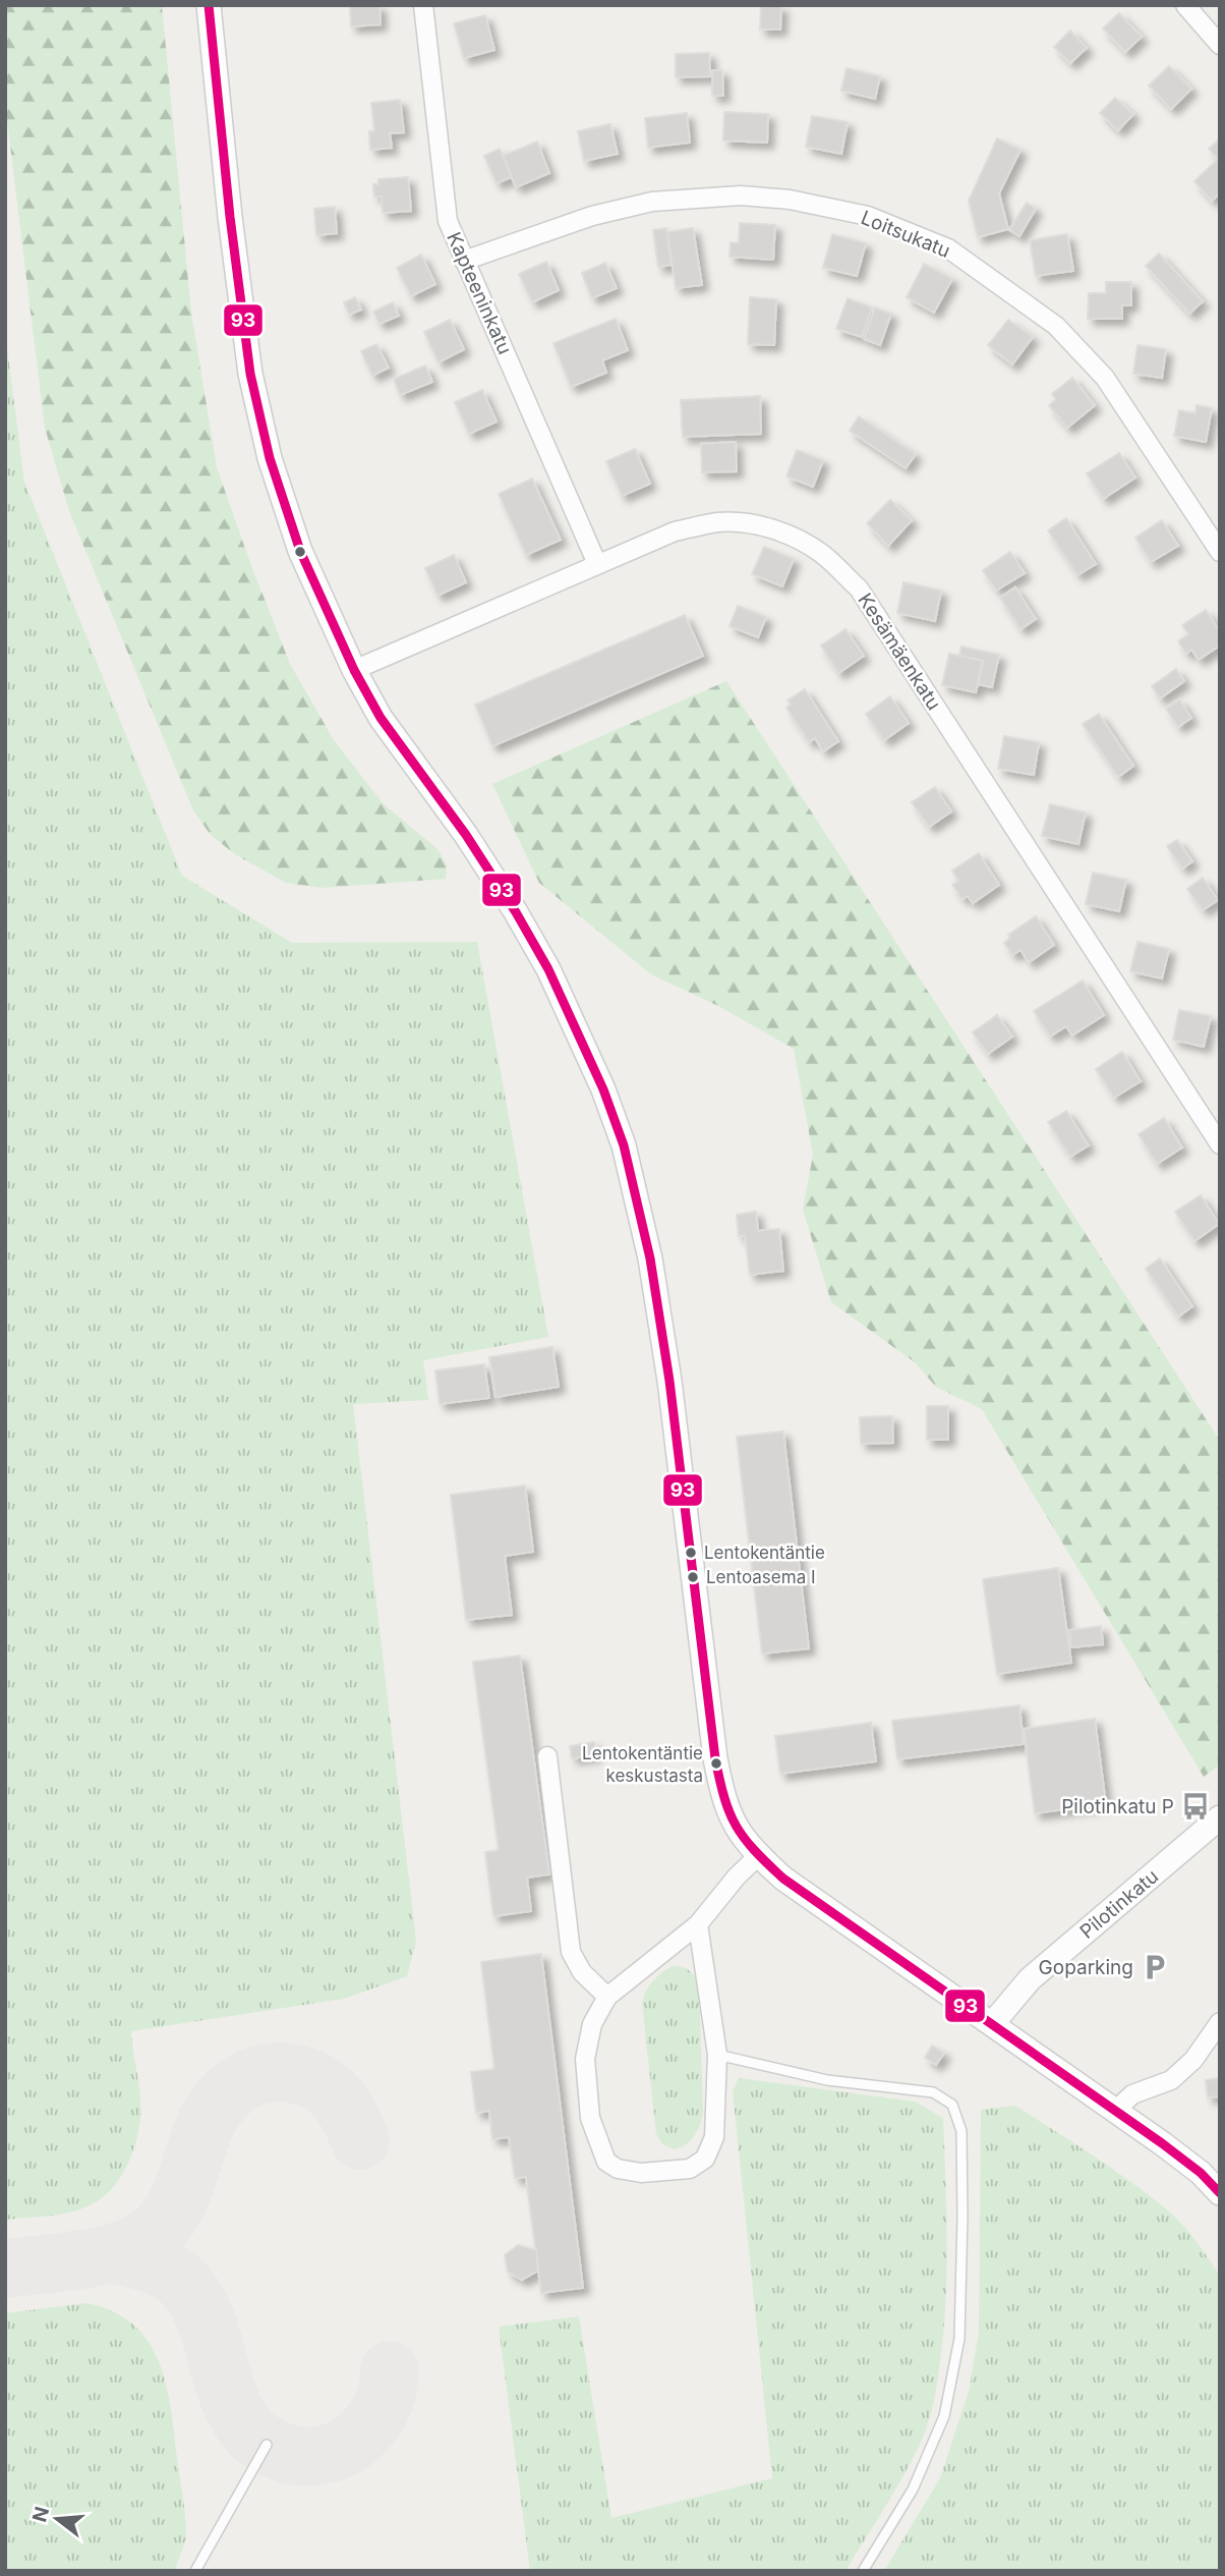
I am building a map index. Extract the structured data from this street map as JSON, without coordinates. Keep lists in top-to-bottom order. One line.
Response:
{"streets":{"street":["Loitsukatu","Kapteeninkatu","Kesämäenkatu","Pilotinkatu"]},"crossings":[["Loitsukatu","Kapteeninkatu"],["Kapteeninkatu","Kesämäenkatu"]],"places":{"other":["Lentokentäntie","Lentoasema I","Lentokentäntie keskustasta"],"bus stop":["Pilotinkatu P"],"parking":["Goparking"]},"lines":["transit line 93"],"north":"left"}
